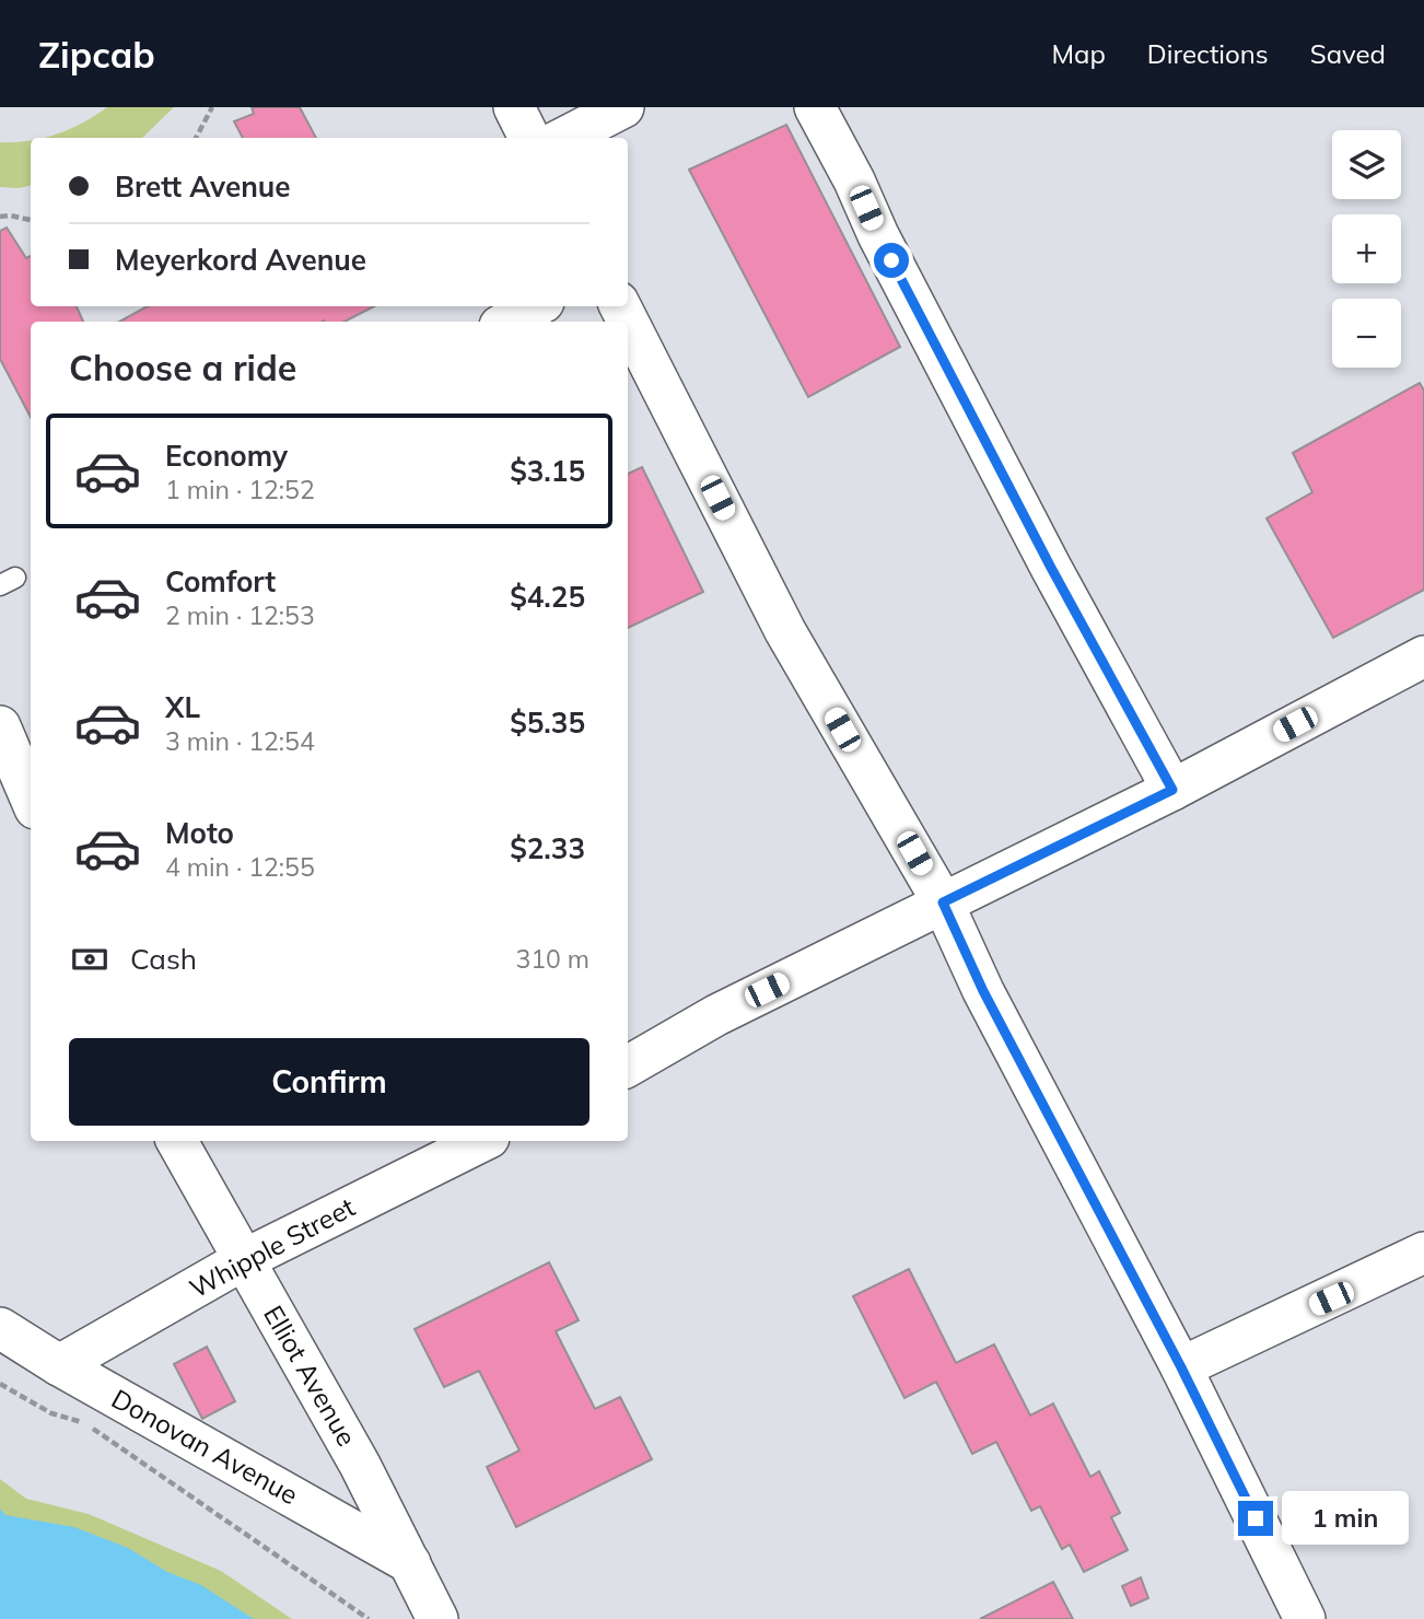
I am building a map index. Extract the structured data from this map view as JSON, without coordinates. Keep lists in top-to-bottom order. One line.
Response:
{"streets":{"street":["Whipple Street","Elliot Avenue","Donovan Avenue"]},"crossings":[["Whipple Street","Elliot Avenue"],["Whipple Street","Donovan Avenue"],["Elliot Avenue","Donovan Avenue"]],"page":{"header":"Zipcab","nav":["Map","Directions","Saved"],"map_buttons":["+","−"],"banner":["Brett Avenue","Meyerkord Avenue"],"heading":"Choose a ride","list":[{"name":"Economy","note":"1 min · 12:52","value":"$3.15"},{"name":"Comfort","note":"2 min · 12:53","value":"$4.25"},{"name":"XL","note":"3 min · 12:54","value":"$5.35"},{"name":"Moto","note":"4 min · 12:55","value":"$2.33"}],"pay":["Cash","310 m"],"buttons":"Confirm","bubble":"1 min"}}
